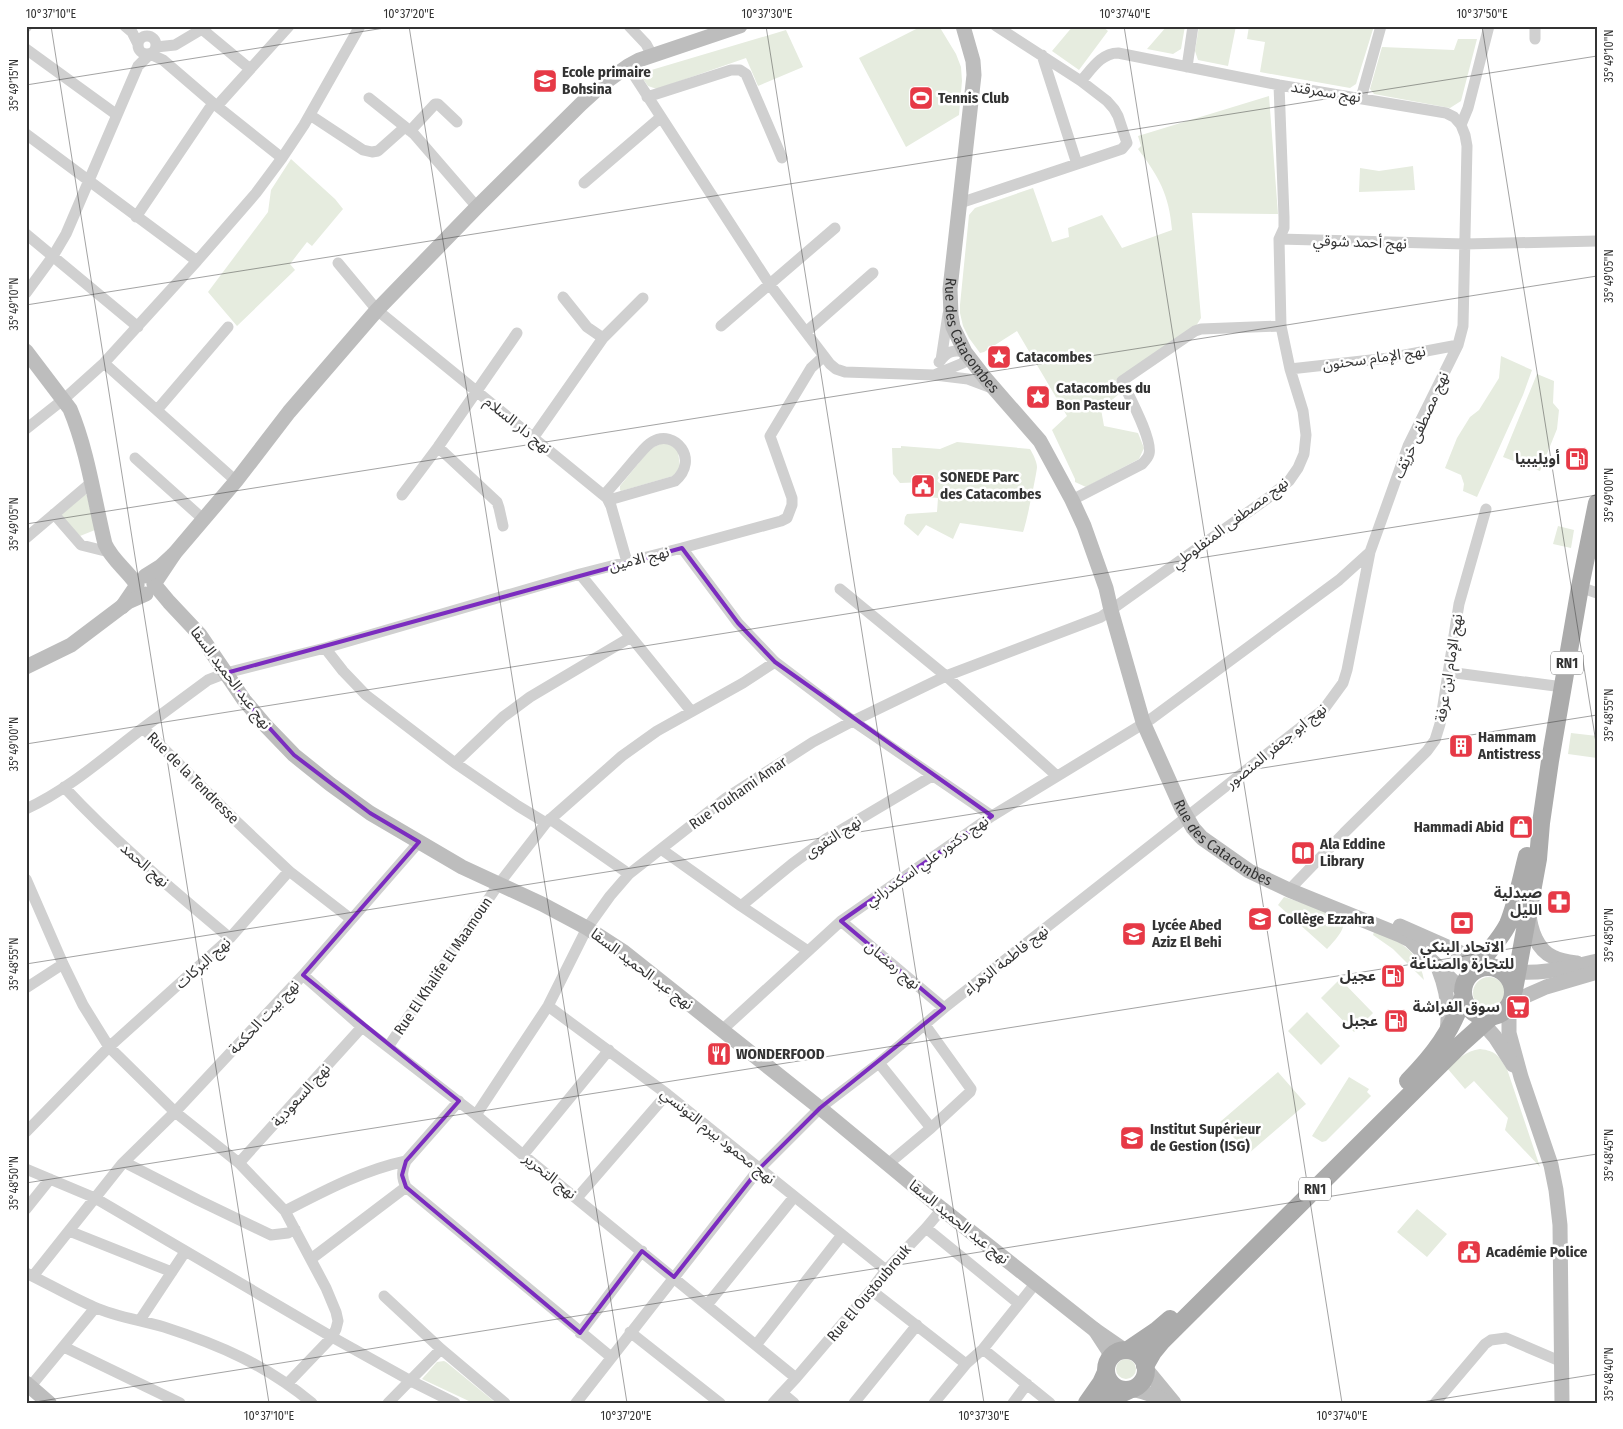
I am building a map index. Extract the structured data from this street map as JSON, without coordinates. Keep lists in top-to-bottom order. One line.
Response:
{"streets":{"main road":["Rue des Catacombes","RN1","نهج عبد الحميد السقا"],"street":["نهج سمرقند","نهج أحمد شوقي","نهج الإمام سحنون","نهج دار السلام","نهج مصطفى خريّف","نهج مصطفى المنفلوطي","نهج الامين","نهج الإمام ابن عرفة","نهج ابو جعفر المنصور","Rue de la Tendresse","Rue Touhami Amar","نهج التقوى","نهج دكتور علي اسكندراني","نهج الحمد","نهج فاطمة الزهراء","نهج البركات","نهج رمضان","Rue El Khalife El Maamoun","نهج بيت الحكمة","نهج السعودية","نهج محمود بيرم التونسي","نهج التحرير","Rue El Oustoubrouk"]},"crossings":[["نهج سمرقند","نهج مصطفى خريّف"],["نهج أحمد شوقي","نهج مصطفى خريّف"],["نهج أحمد شوقي","نهج مصطفى المنفلوطي"],["Rue des Catacombes","نهج مصطفى خريّف"],["Rue des Catacombes","نهج مصطفى المنفلوطي"],["Rue des Catacombes","RN1"],["Rue des Catacombes","نهج الإمام ابن عرفة"],["Rue des Catacombes","نهج ابو جعفر المنصور"],["Rue des Catacombes","Rue Touhami Amar"],["Rue des Catacombes","نهج دكتور علي اسكندراني"],["Rue des Catacombes","نهج فاطمة الزهراء"],["نهج الإمام سحنون","نهج مصطفى خريّف"],["نهج الإمام سحنون","نهج مصطفى المنفلوطي"],["نهج مصطفى خريّف","نهج ابو جعفر المنصور"],["نهج مصطفى خريّف","نهج دكتور علي اسكندراني"],["نهج مصطفى المنفلوطي","Rue Touhami Amar"],["نهج الامين","نهج عبد الحميد السقا"],["نهج الامين","Rue de la Tendresse"],["نهج الامين","Rue Touhami Amar"],["نهج الامين","نهج التقوى"],["نهج الامين","نهج دكتور علي اسكندراني"],["نهج الامين","Rue El Khalife El Maamoun"],["RN1","نهج عبد الحميد السقا"],["نهج عبد الحميد السقا","Rue Touhami Amar"],["نهج عبد الحميد السقا","نهج دكتور علي اسكندراني"],["نهج عبد الحميد السقا","نهج فاطمة الزهراء"],["نهج عبد الحميد السقا","Rue El Khalife El Maamoun"],["نهج عبد الحميد السقا","نهج بيت الحكمة"],["نهج عبد الحميد السقا","Rue El Oustoubrouk"],["نهج ابو جعفر المنصور","نهج فاطمة الزهراء"],["Rue de la Tendresse","نهج الحمد"],["Rue de la Tendresse","نهج البركات"],["Rue de la Tendresse","نهج بيت الحكمة"],["Rue Touhami Amar","نهج محمود بيرم التونسي"],["Rue Touhami Amar","نهج التحرير"],["نهج دكتور علي اسكندراني","نهج رمضان"],["نهج الحمد","نهج البركات"],["نهج فاطمة الزهراء","نهج رمضان"],["نهج فاطمة الزهراء","نهج محمود بيرم التونسي"],["نهج فاطمة الزهراء","نهج التحرير"],["Rue El Khalife El Maamoun","نهج التحرير"],["نهج بيت الحكمة","نهج التحرير"],["نهج السعودية","نهج التحرير"],["نهج محمود بيرم التونسي","Rue El Oustoubrouk"],["نهج التحرير","Rue El Oustoubrouk"]],"places":{"school or university":["Ecole primaire Bohsina","Collège Ezzahra","Lycée Abed Aziz El Behi","Institut Supérieur de Gestion (ISG)"],"sports":["Tennis Club"],"place":["Catacombes","Catacombes du Bon Pasteur"],"fuel station":["أويليبيا","عجيل","عجبل"],"public building":["SONEDE Parc des Catacombes","Académie Police"],"building":["Hammam Antistress"],"shop":["Hammadi Abid"],"library":["Ala Eddine Library"],"pharmacy":["صيدلية الليل"],"bank":["الاتحاد البنكي للتجارة والصناعة"],"supermarket":["سوق الفراشة"],"restaurant":["WONDERFOOD"]},"coordinates":["10°37'10\"E","10°37'20\"E","10°37'30\"E","10°37'40\"E","10°37'50\"E","35°49'10\"N","35°49'15\"N","35°49'05\"N","35°49'00\"N","35°48'55\"N","35°48'50\"N","35°48'45\"N","35°48'40\"N"]}
